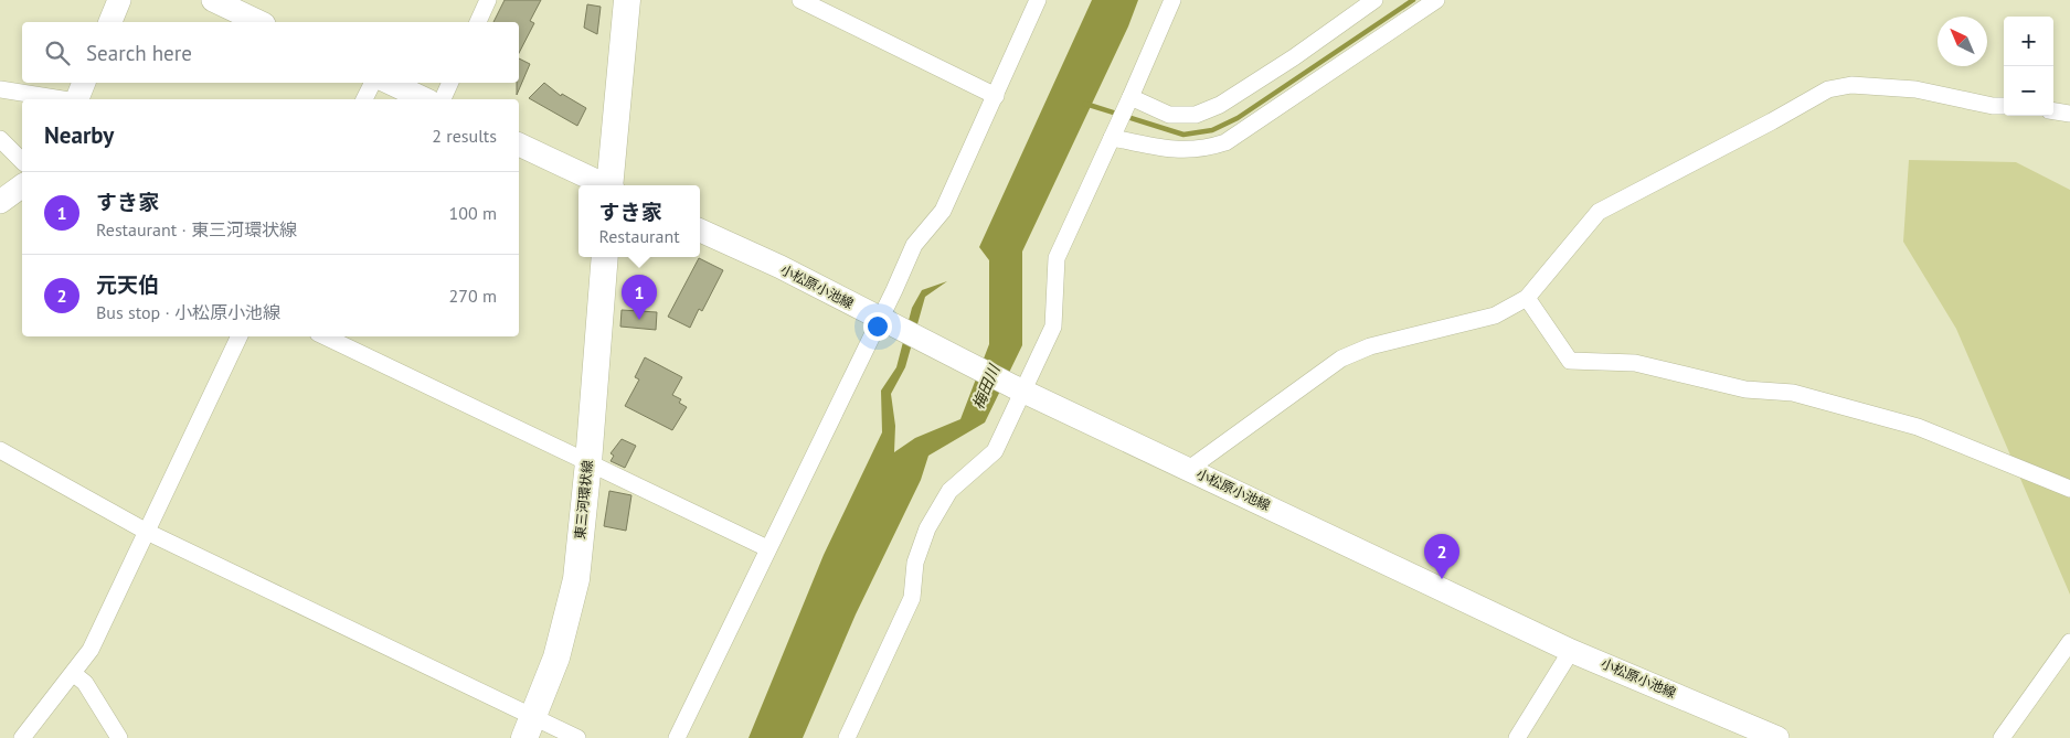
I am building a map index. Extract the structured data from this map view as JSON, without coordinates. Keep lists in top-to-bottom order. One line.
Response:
{"streets":{"main road":["小松原小池線","東三河環状線"]},"water":["梅田川"],"north":"top left","page":{"map_buttons":["+","−"],"search":"Search here","heading":["Nearby","2 results"],"list":[{"mark":"1","name":"すき家","note":"Restaurant · 東三河環状線","value":"100 m"},{"mark":"2","name":"元天伯","note":"Bus stop · 小松原小池線","value":"270 m"}],"popup":["すき家","Restaurant"],"pins":["1","2"]}}
